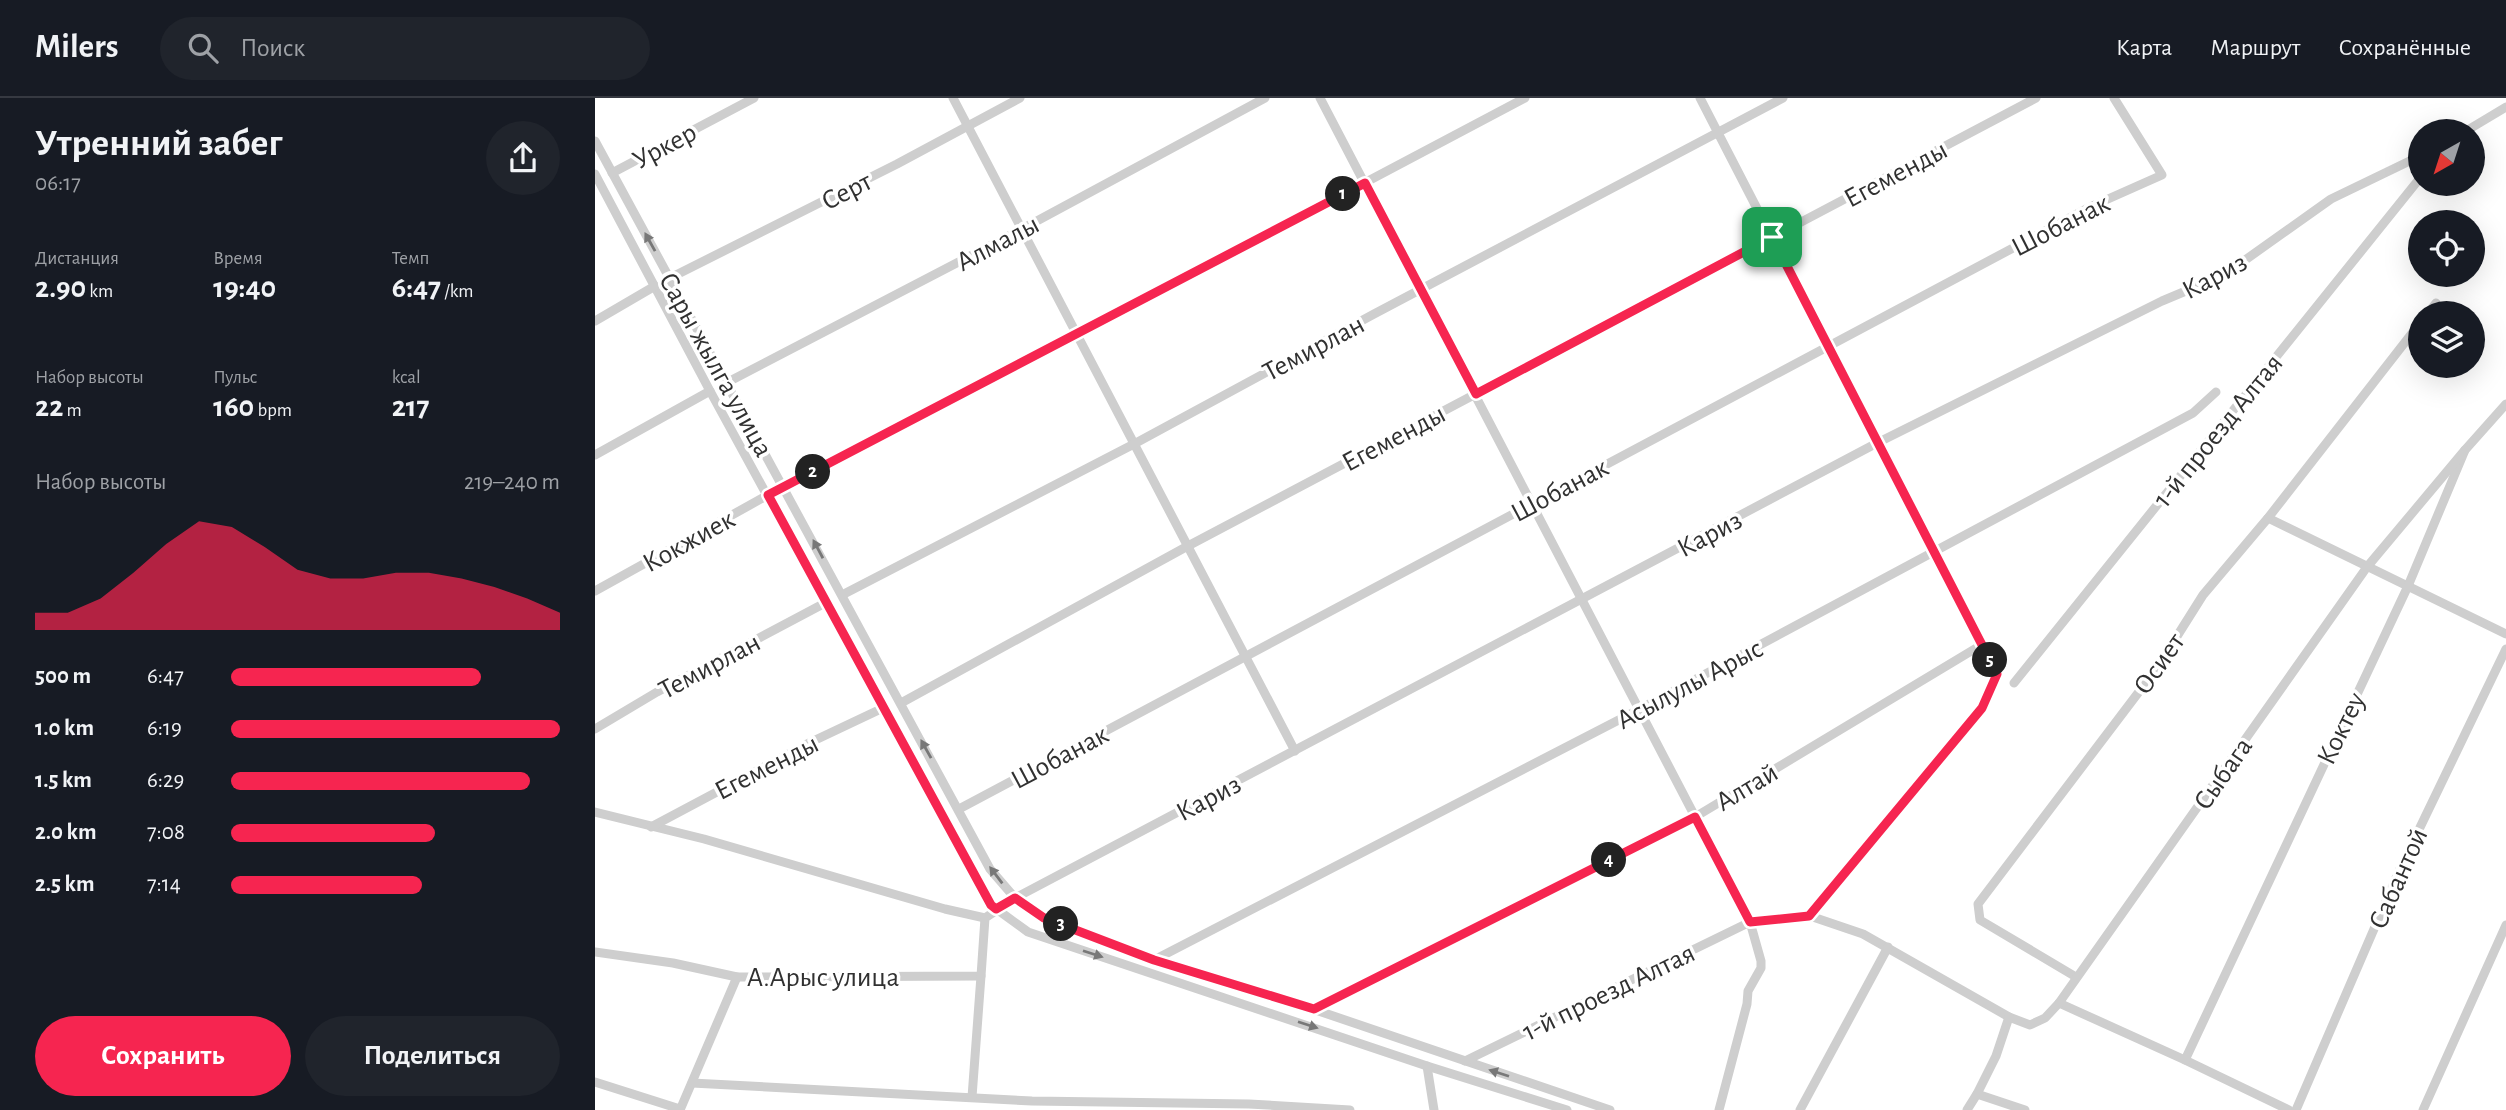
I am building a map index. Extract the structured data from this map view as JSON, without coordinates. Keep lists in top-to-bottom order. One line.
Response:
{"streets":{"street":["Уркер","Егеменды","Серт","Шобанак","Алмалы","Кариз","Темирлан","Сары жылга улица","1-й проезд Алтая","Кокжиек","Осиет","Асылулы Арыс","Коктеу","Сыбага","Алтай","Сабантой","А.Арыс улица"]},"crossings":[["Уркер","Сары жылга улица"],["Егеменды","Сары жылга улица"],["Серт","Сары жылга улица"],["Шобанак","Сары жылга улица"],["Алмалы","Сары жылга улица"],["Кариз","Сары жылга улица"],["Темирлан","Сары жылга улица"],["Сары жылга улица","1-й проезд Алтая"],["Сары жылга улица","Кокжиек"],["Сары жылга улица","Асылулы Арыс"],["Сары жылга улица","Алтай"],["Осиет","Сыбага"],["Коктеу","Сыбага"]],"north":"bottom left","page":{"header":"Milers","search":"Поиск","nav":["Карта","Маршрут","Сохранённые"],"heading":["Утренний забег","06:17"],"pins":["1","2","5","4","3"],"stats":[["Дистанция","2.90 km"],["Время","19:40"],["Темп","6:47 /km"],["Набор высоты","22 m"],["Пульс","160 bpm"],["kcal","217"]],"chart":["Набор высоты","219–240 m"],"list":[{"name":"500 m","note":"6:47"},{"name":"1.0 km","note":"6:19"},{"name":"1.5 km","note":"6:29"},{"name":"2.0 km","note":"7:08"},{"name":"2.5 km","note":"7:14"}],"buttons":["Сохранить","Поделиться"]}}
